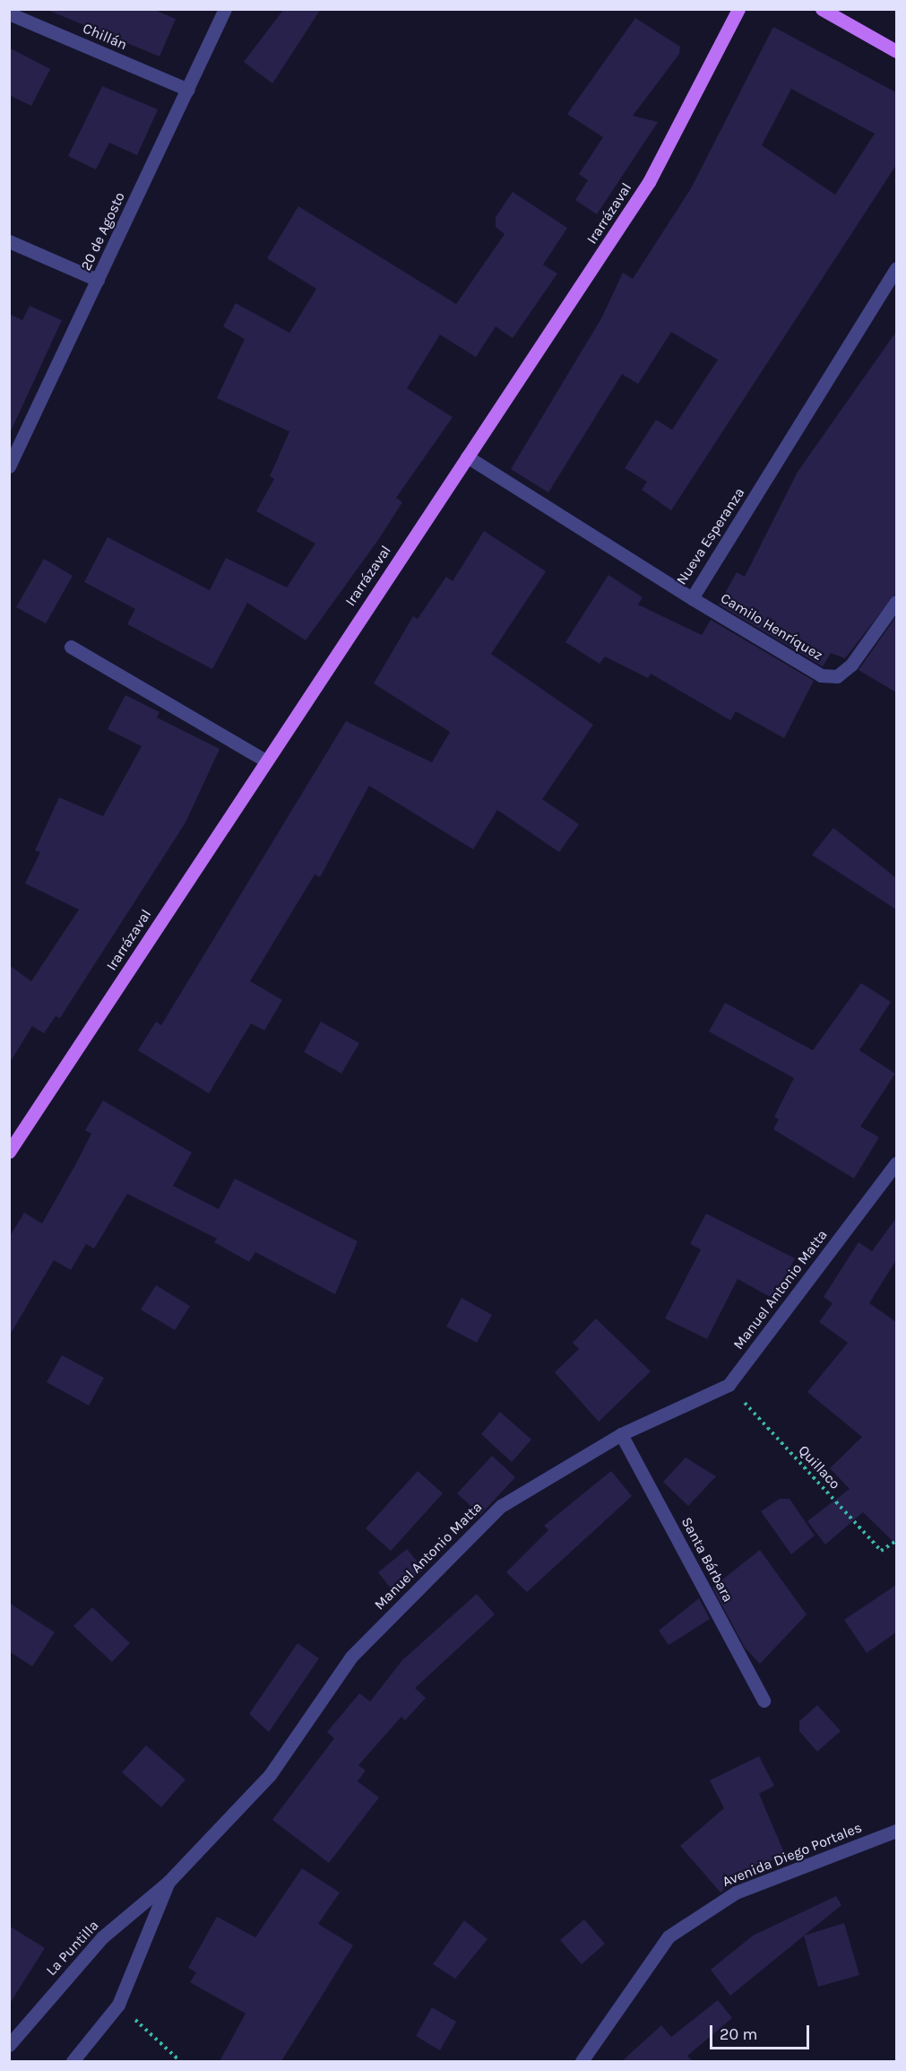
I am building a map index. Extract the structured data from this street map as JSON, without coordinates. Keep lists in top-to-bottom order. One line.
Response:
{"streets":{"main road":["Irarrázaval"],"street":["Chillán","20 de Agosto","Nueva Esperanza","Camilo Henríquez","Manuel Antonio Matta","Santa Bárbara","Avenida Diego Portales","La Puntilla"],"path":["Quillaco"]},"crossings":[["Chillán","20 de Agosto"],["Irarrázaval","Nueva Esperanza"],["Nueva Esperanza","Camilo Henríquez"],["Manuel Antonio Matta","Quillaco"],["Manuel Antonio Matta","Santa Bárbara"],["Manuel Antonio Matta","La Puntilla"]],"scale_bar":"20 m"}
